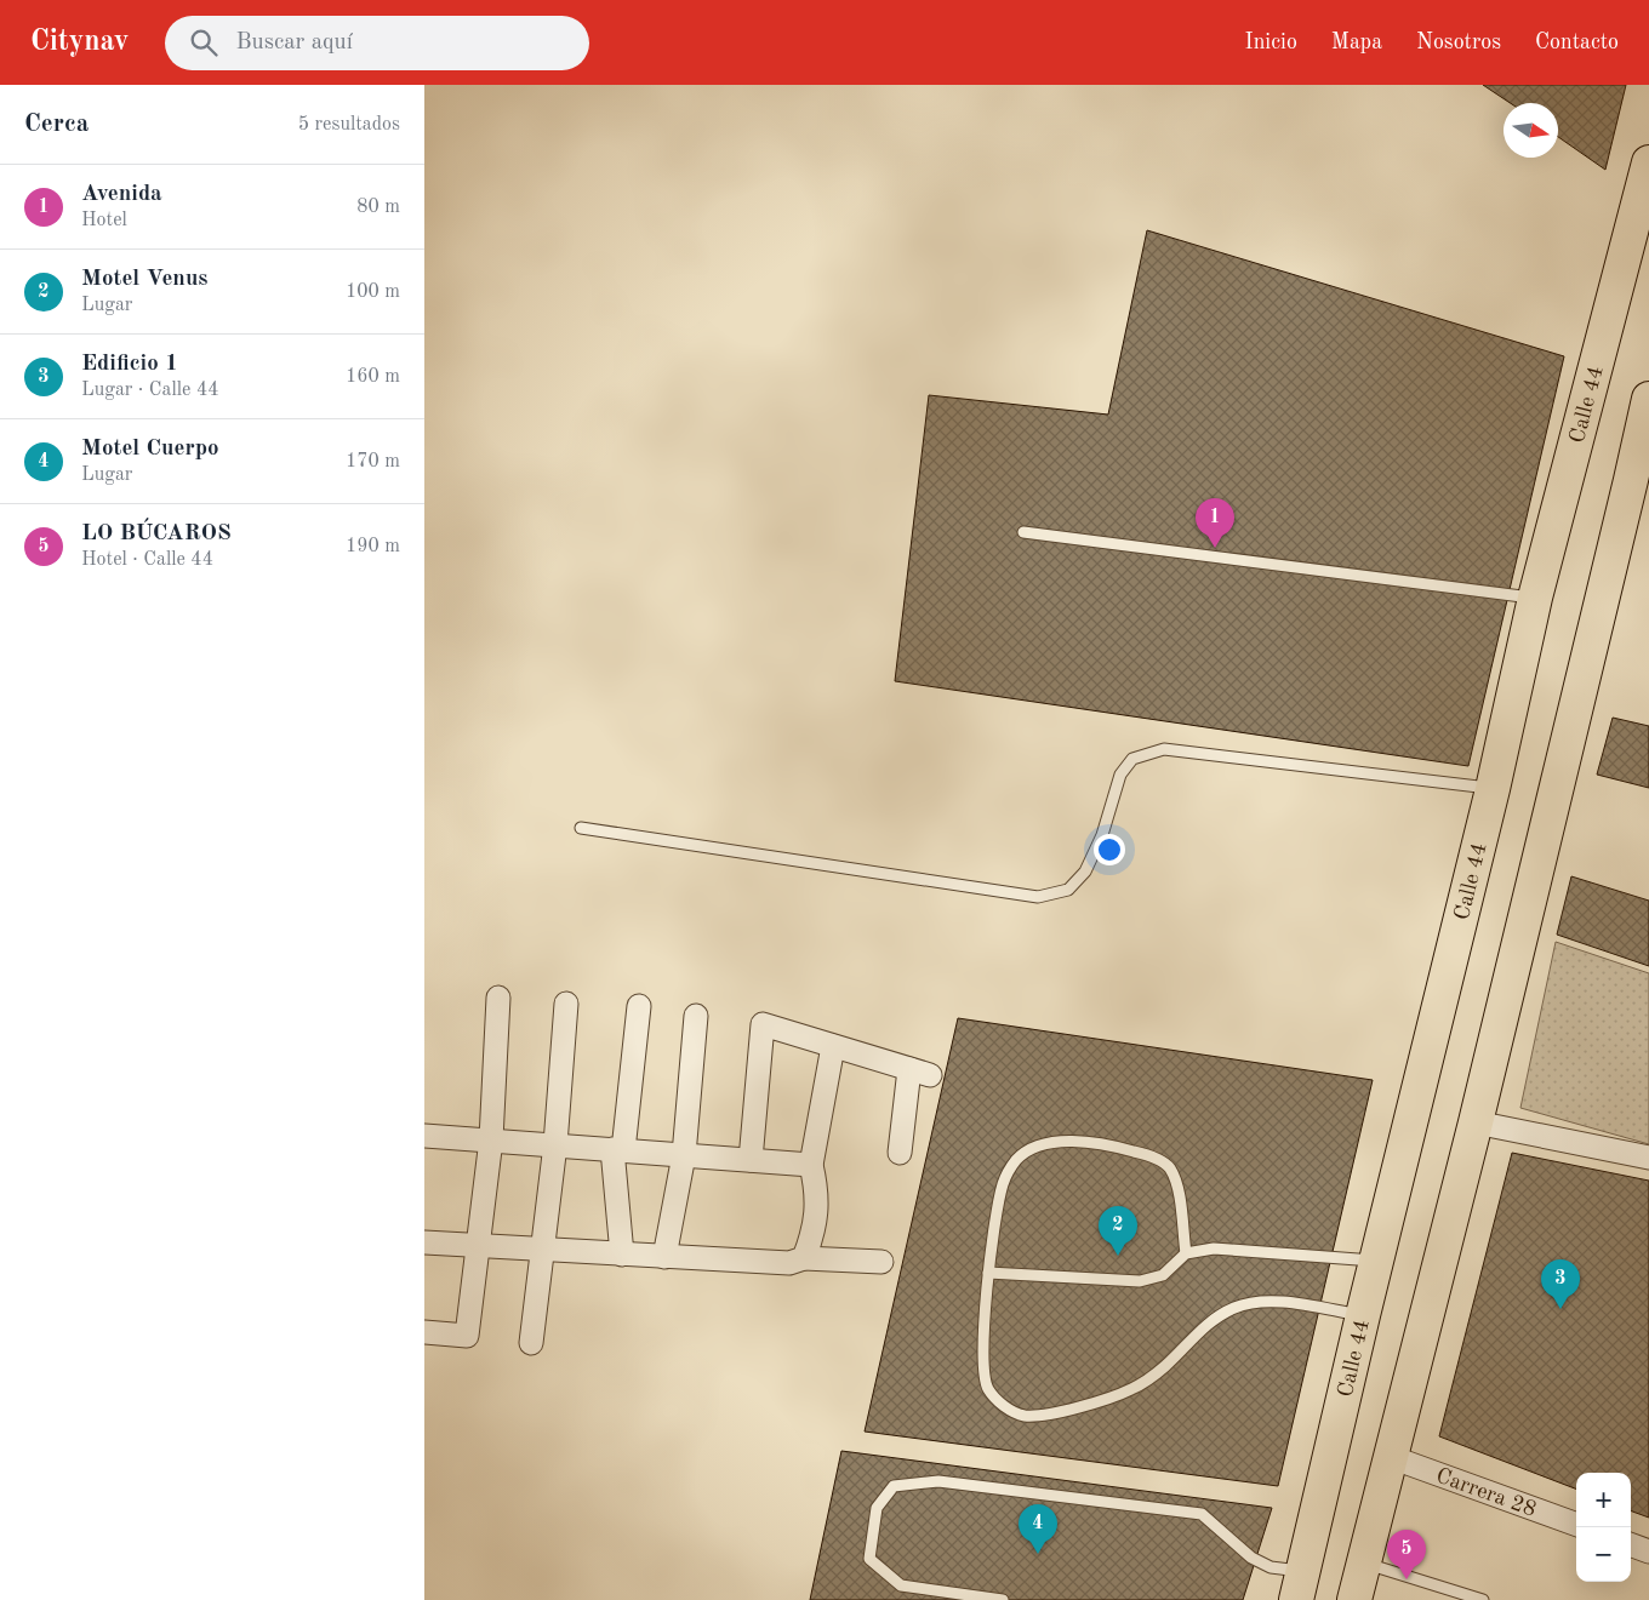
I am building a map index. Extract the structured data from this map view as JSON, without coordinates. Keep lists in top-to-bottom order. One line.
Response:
{"streets":{"main road":["Calle 44"],"street":["Carrera 28"]},"north":"right","page":{"header":"Citynav","search":"Buscar aquí","nav":["Inicio","Mapa","Nosotros","Contacto"],"heading":["Cerca","5 resultados"],"list":[{"mark":"1","name":"Avenida","note":"Hotel","value":"80 m"},{"mark":"2","name":"Motel Venus","note":"Lugar","value":"100 m"},{"mark":"3","name":"Edificio 1","note":"Lugar · Calle 44","value":"160 m"},{"mark":"4","name":"Motel Cuerpo","note":"Lugar","value":"170 m"},{"mark":"5","name":"LO BÚCAROS","note":"Hotel · Calle 44","value":"190 m"}],"pins":["1","2","3","4","5"],"map_buttons":["+","−"]}}
